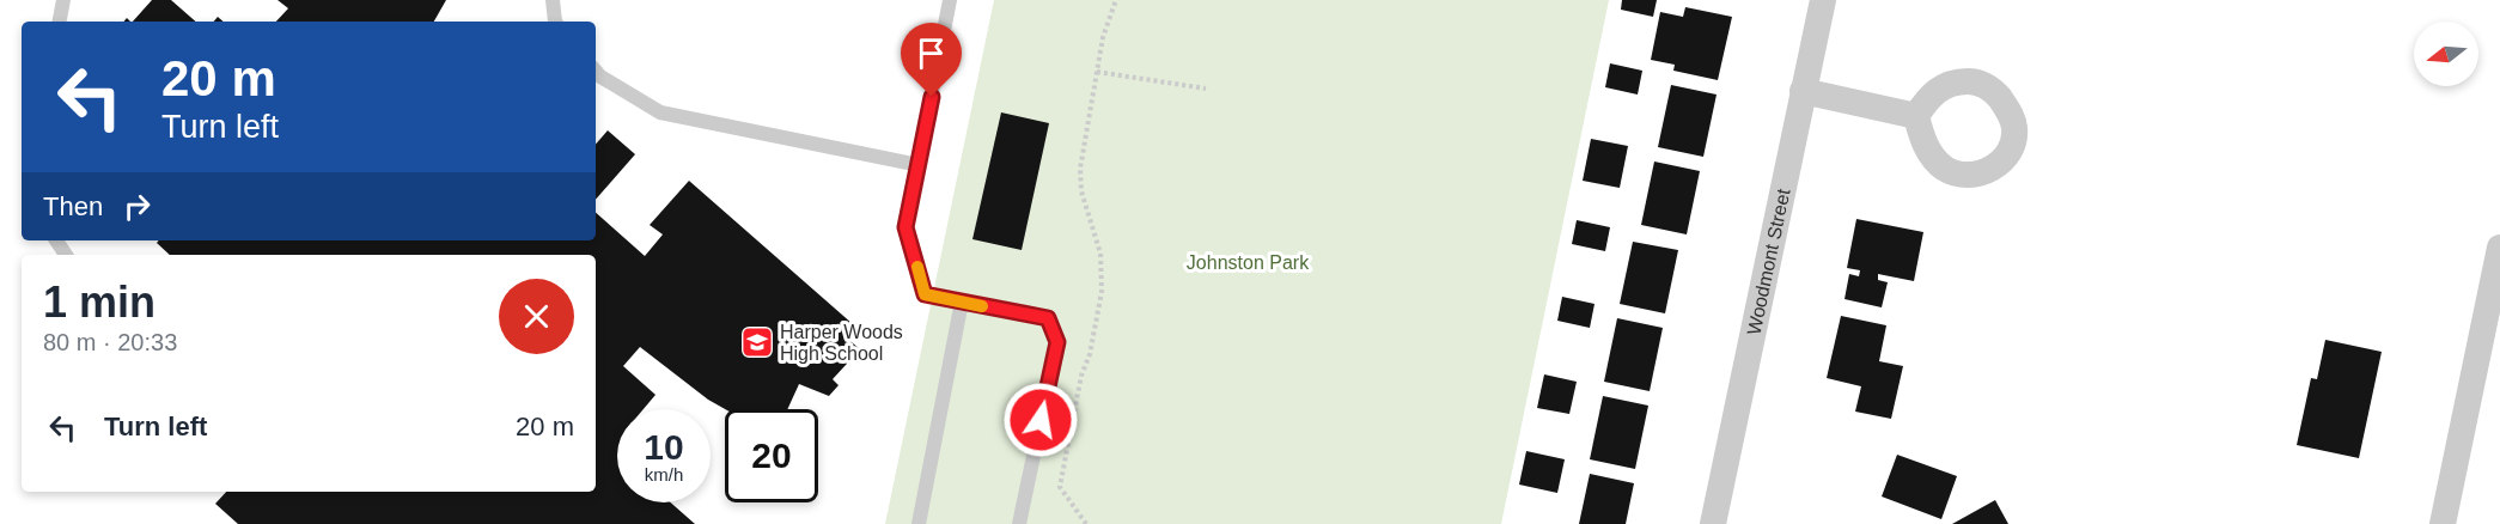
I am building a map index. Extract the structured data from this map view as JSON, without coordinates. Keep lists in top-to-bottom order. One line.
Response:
{"streets":{"street":["Woodmont Street"]},"parks":["Johnston Park"],"places":{"school or university":["Harper Woods High School"]},"north":"left","page":{"turn":["20 m","Turn left"],"then":"Then","heading":["1 min","80 m · 20:33"],"list":[{"name":"Turn left","value":"20 m"}],"speed":"10 km/h","limit":"20"}}
